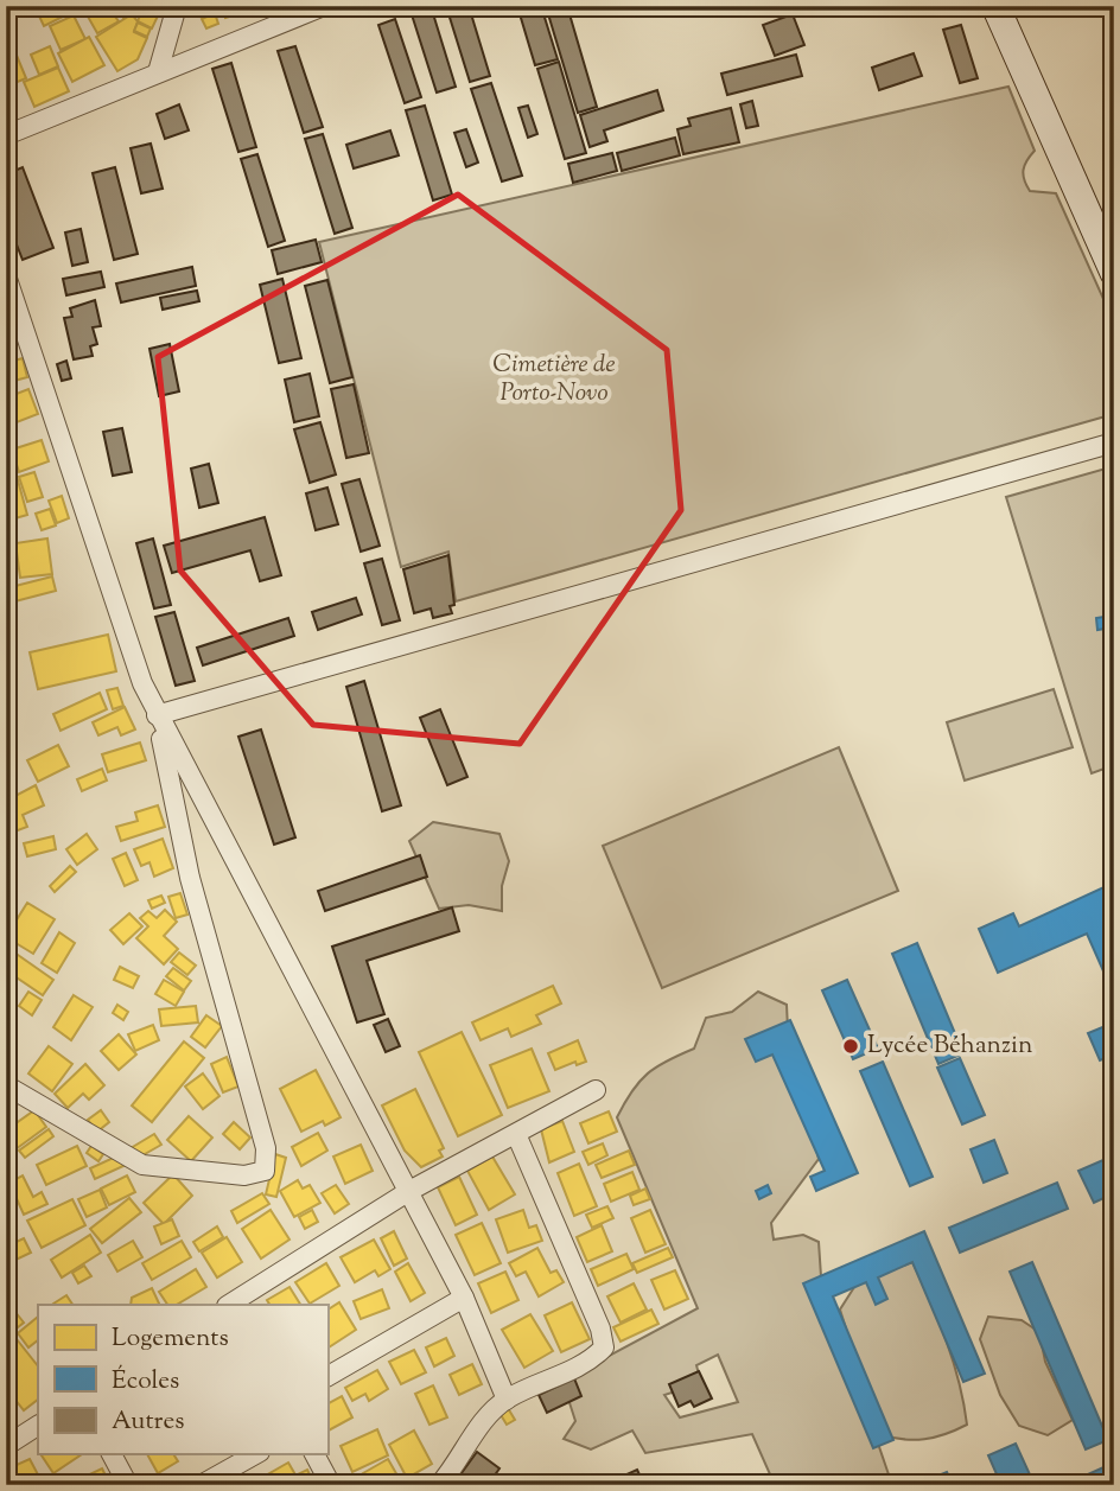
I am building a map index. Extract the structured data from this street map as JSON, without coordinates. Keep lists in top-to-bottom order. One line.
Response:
{"parks":["Cimetière de Porto-Novo"],"places":["Lycée Béhanzin"],"legend":["Logements","Écoles","Autres"]}
